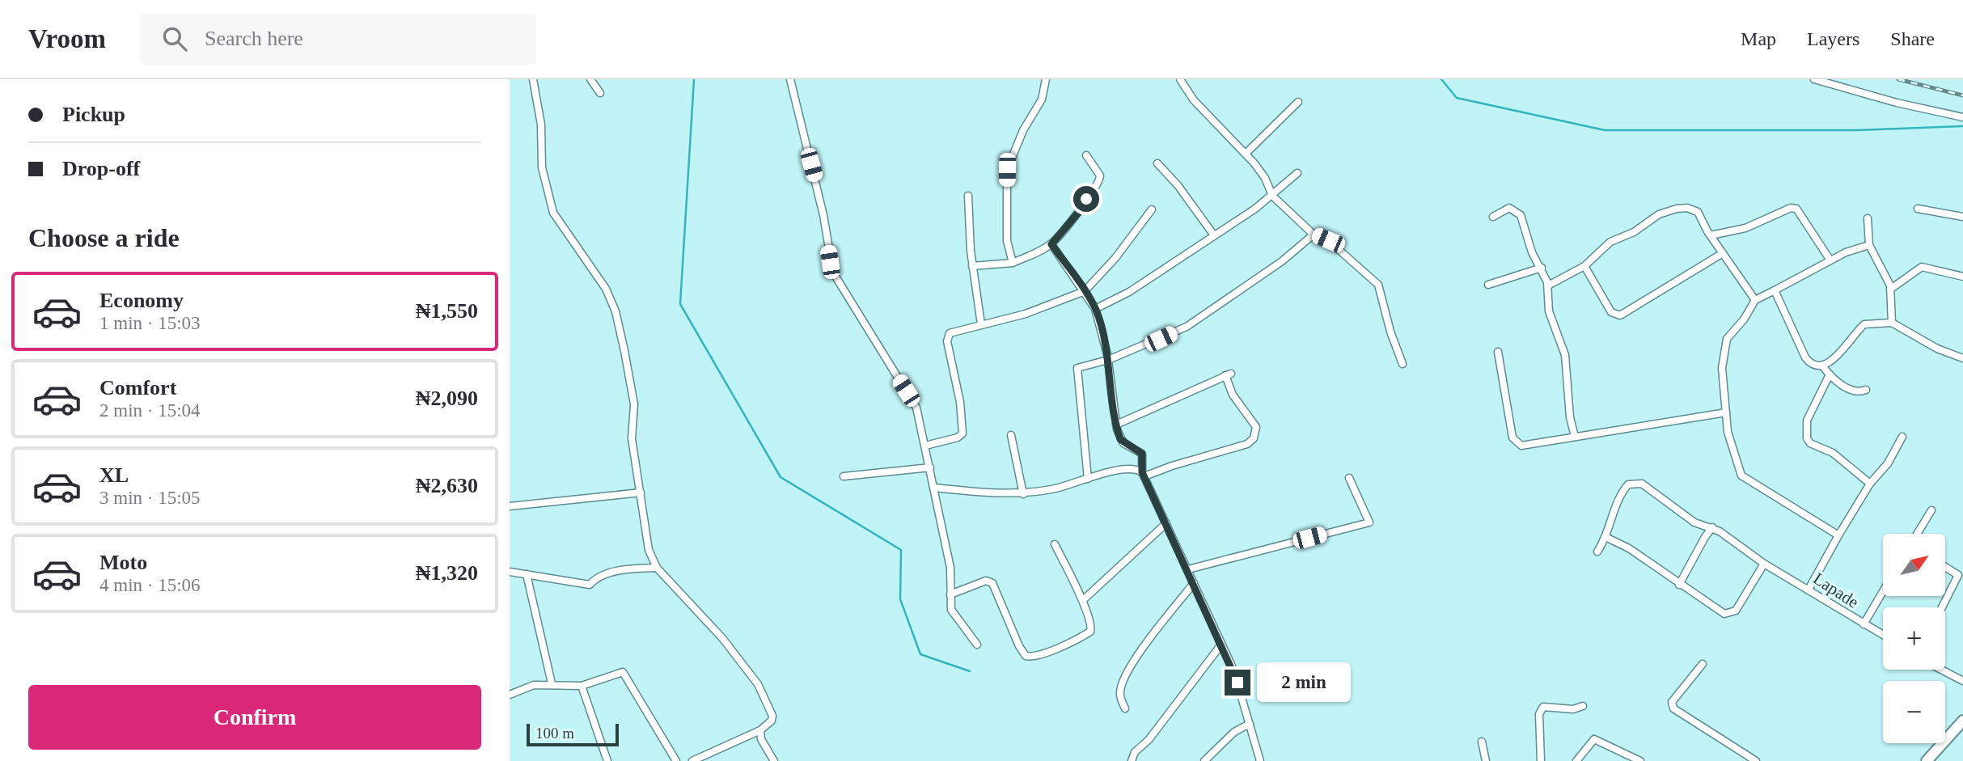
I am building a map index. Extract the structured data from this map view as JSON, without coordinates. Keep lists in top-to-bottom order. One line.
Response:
{"streets":{"street":["Lapade"]},"scale_bar":"100 m","north":"top right","page":{"header":"Vroom","search":"Search here","nav":["Map","Layers","Share"],"banner":["Pickup","Drop-off"],"heading":"Choose a ride","list":[{"name":"Economy","note":"1 min · 15:03","value":"₦1,550"},{"name":"Comfort","note":"2 min · 15:04","value":"₦2,090"},{"name":"XL","note":"3 min · 15:05","value":"₦2,630"},{"name":"Moto","note":"4 min · 15:06","value":"₦1,320"}],"map_buttons":["+","−"],"bubble":"2 min","buttons":"Confirm","scale":"100 m"}}
